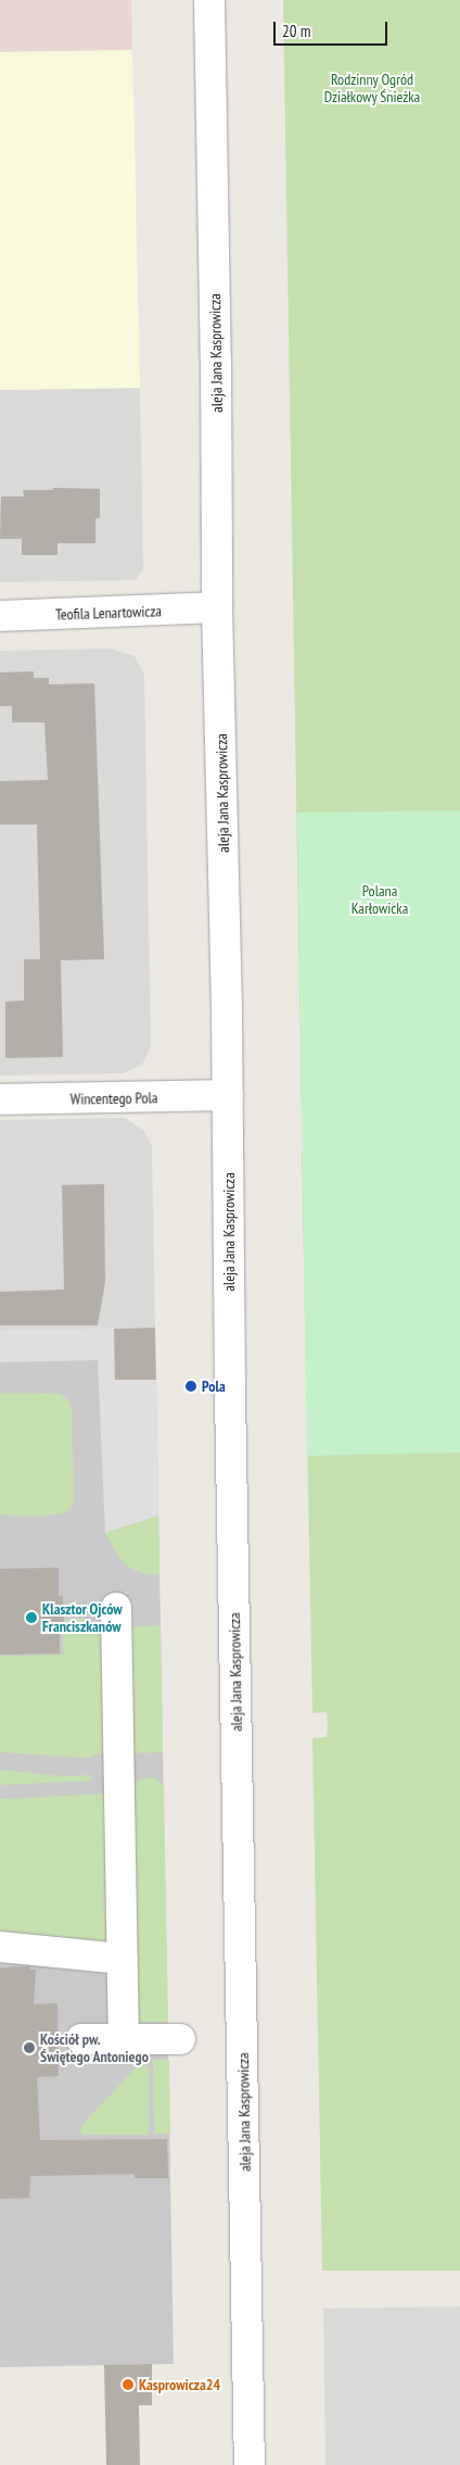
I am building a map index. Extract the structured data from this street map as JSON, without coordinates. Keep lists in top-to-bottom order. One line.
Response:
{"streets":{"street":["aleja Jana Kasprowicza","Teofila Lenartowicza","Wincentego Pola"]},"crossings":[["aleja Jana Kasprowicza","Teofila Lenartowicza"],["aleja Jana Kasprowicza","Wincentego Pola"]],"parks":["Rodzinny Ogród Działkowy Śnieżka","Polana Karłowicka"],"places":["Pola","Klasztor Ojców Franciszkanów","Kościół pw. Świętego Antoniego","Kasprowicza24"],"scale_bar":"20 m"}
